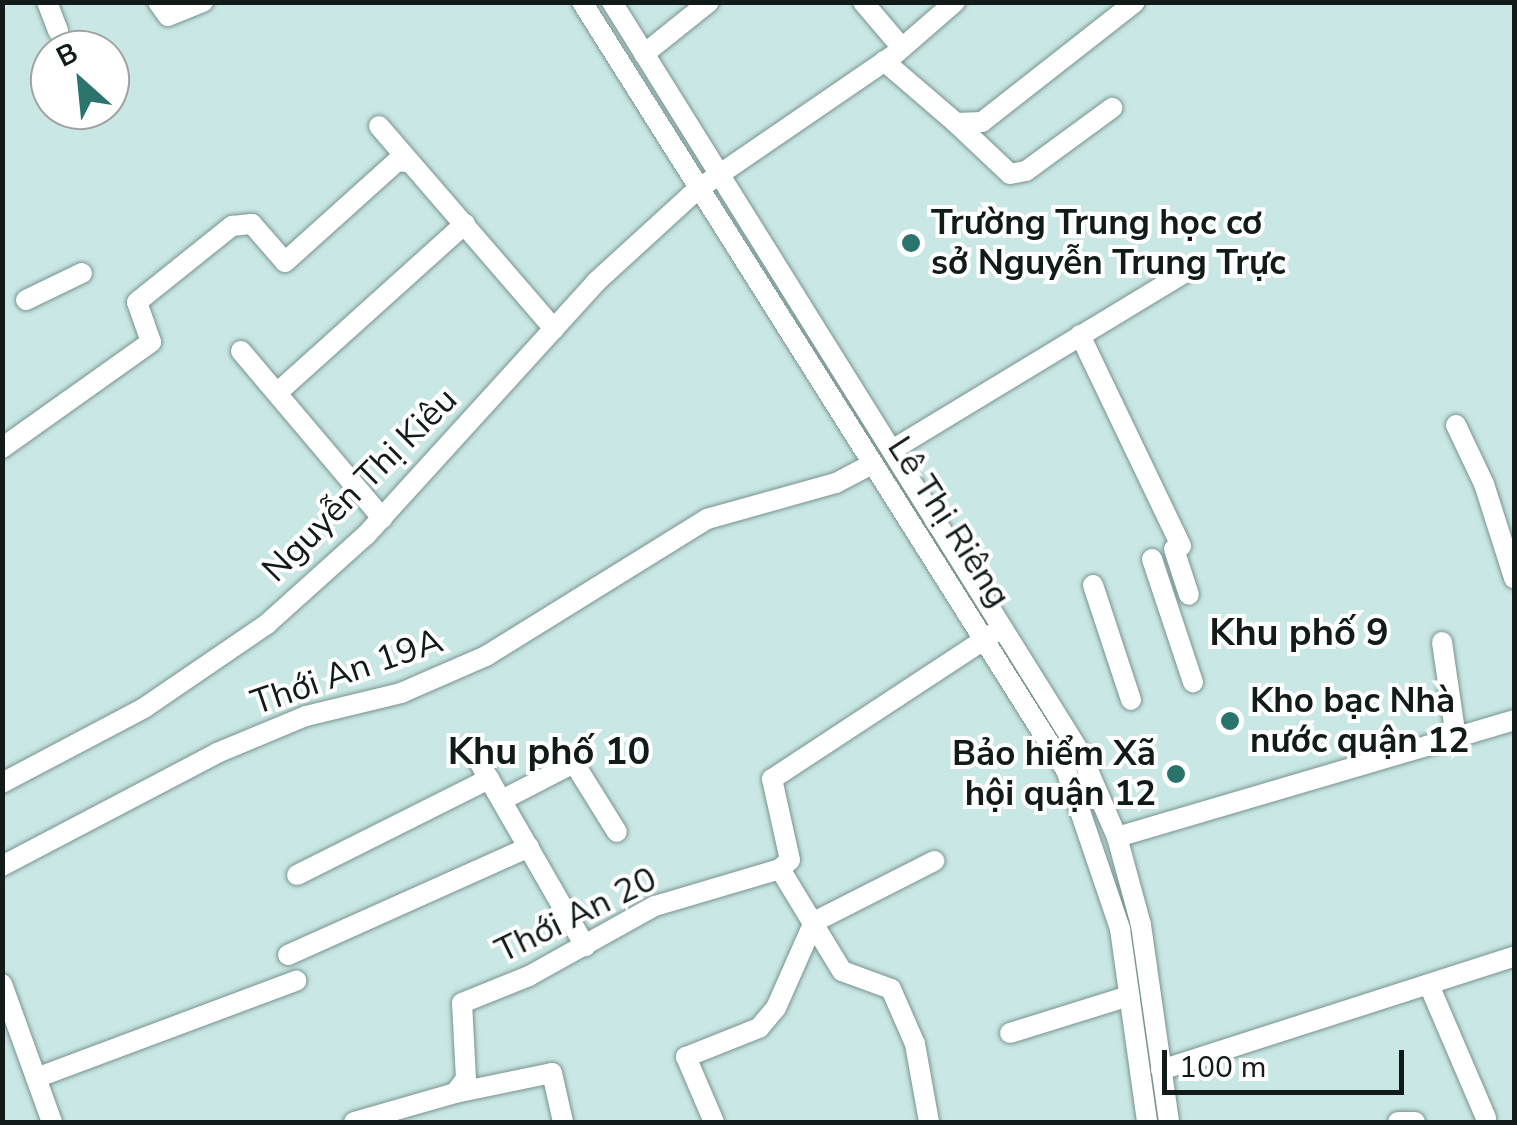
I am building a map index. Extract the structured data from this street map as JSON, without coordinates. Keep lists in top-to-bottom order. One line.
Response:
{"streets":{"street":["Nguyễn Thị Kiêu","Lê Thị Riêng","Thới An 19A","Thới An 20"]},"crossings":[["Nguyễn Thị Kiêu","Lê Thị Riêng"],["Lê Thị Riêng","Thới An 19A"]],"districts":["Khu phố 9","Khu phố 10"],"places":["Trường Trung học cơ sở Nguyễn Trung Trực","Kho bạc Nhà nước quận 12","Bảo hiểm Xã hội quận 12"],"scale_bar":"100 m","north":"top left"}
